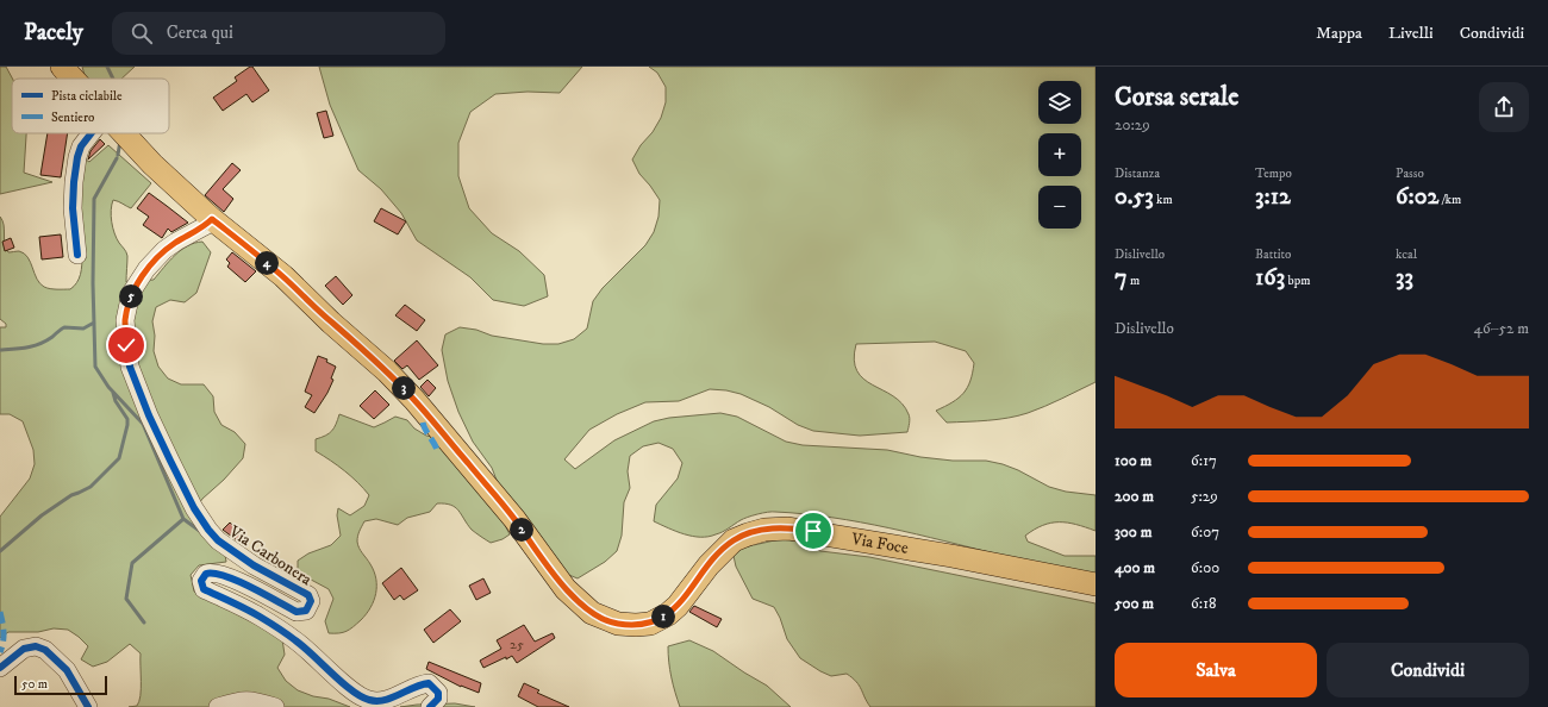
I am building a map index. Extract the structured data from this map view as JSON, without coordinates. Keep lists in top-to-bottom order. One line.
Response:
{"streets":{"main road":["Via Foce"],"street":["Via Carbonera"]},"crossings":[["Via Foce","Via Carbonera"]],"house_numbers":["25"],"legend":["Pista ciclabile","Sentiero"],"scale_bar":"50 m","page":{"header":"Pacely","search":"Cerca qui","nav":["Mappa","Livelli","Condividi"],"heading":["Corsa serale","20:29"],"map_buttons":["+","−"],"stats":[["Distanza","0.53 km"],["Tempo","3:12"],["Passo","6:02 /km"],["Dislivello","7 m"],["Battito","163 bpm"],["kcal","33"]],"pins":["4","5","3","2","1"],"chart":["Dislivello","46–52 m"],"list":[{"name":"100 m","note":"6:17"},{"name":"200 m","note":"5:29"},{"name":"300 m","note":"6:07"},{"name":"400 m","note":"6:00"},{"name":"500 m","note":"6:18"}],"buttons":["Salva","Condividi"],"scale":"50 m"}}
